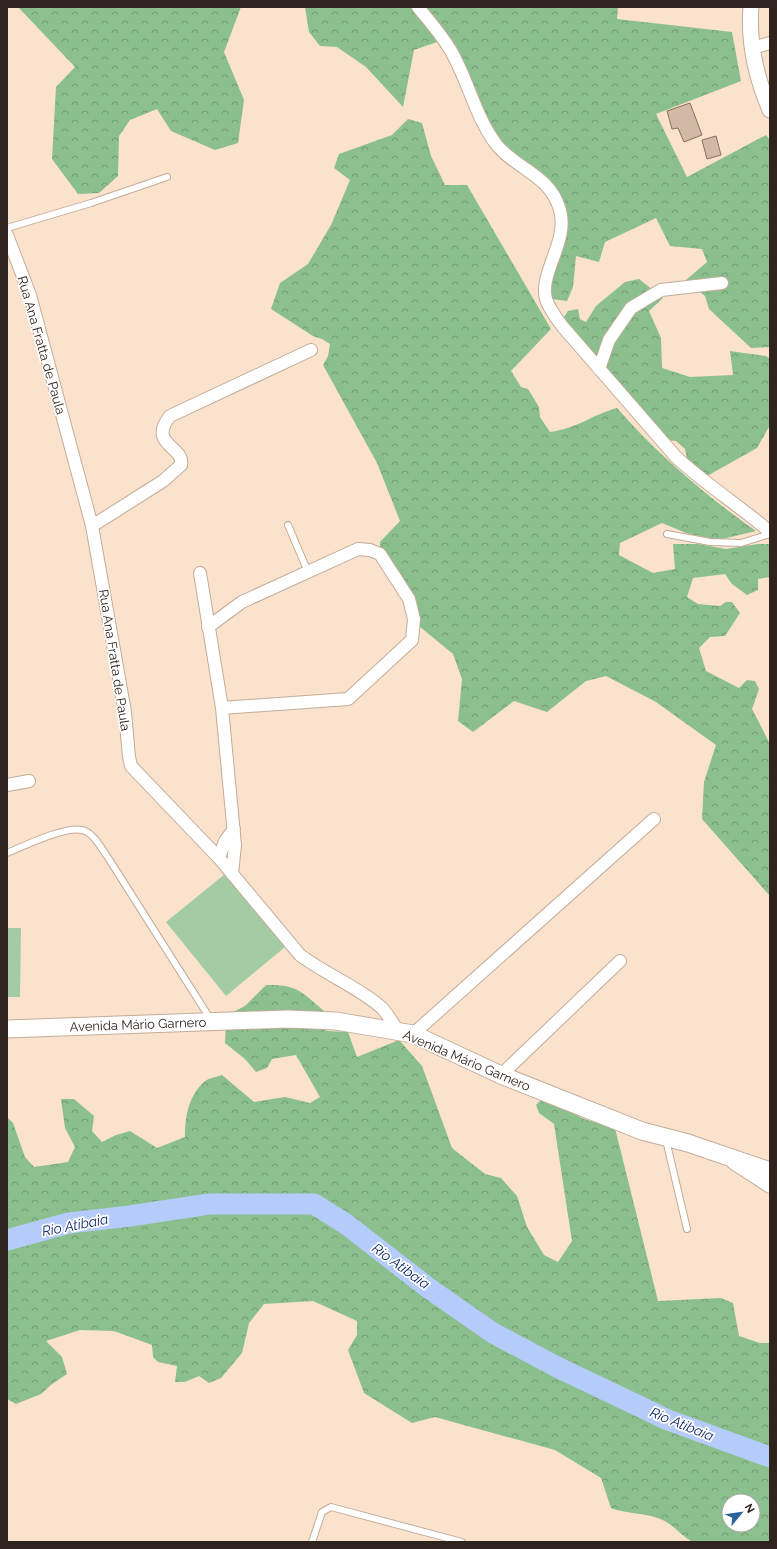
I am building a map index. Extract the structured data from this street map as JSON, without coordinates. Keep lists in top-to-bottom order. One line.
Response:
{"streets":{"main road":["Avenida Mário Garnero"],"street":["Rua Ana Fratta de Paula"]},"crossings":[["Rua Ana Fratta de Paula","Avenida Mário Garnero"]],"water":["Rio Atibaia"],"north":"top right"}
